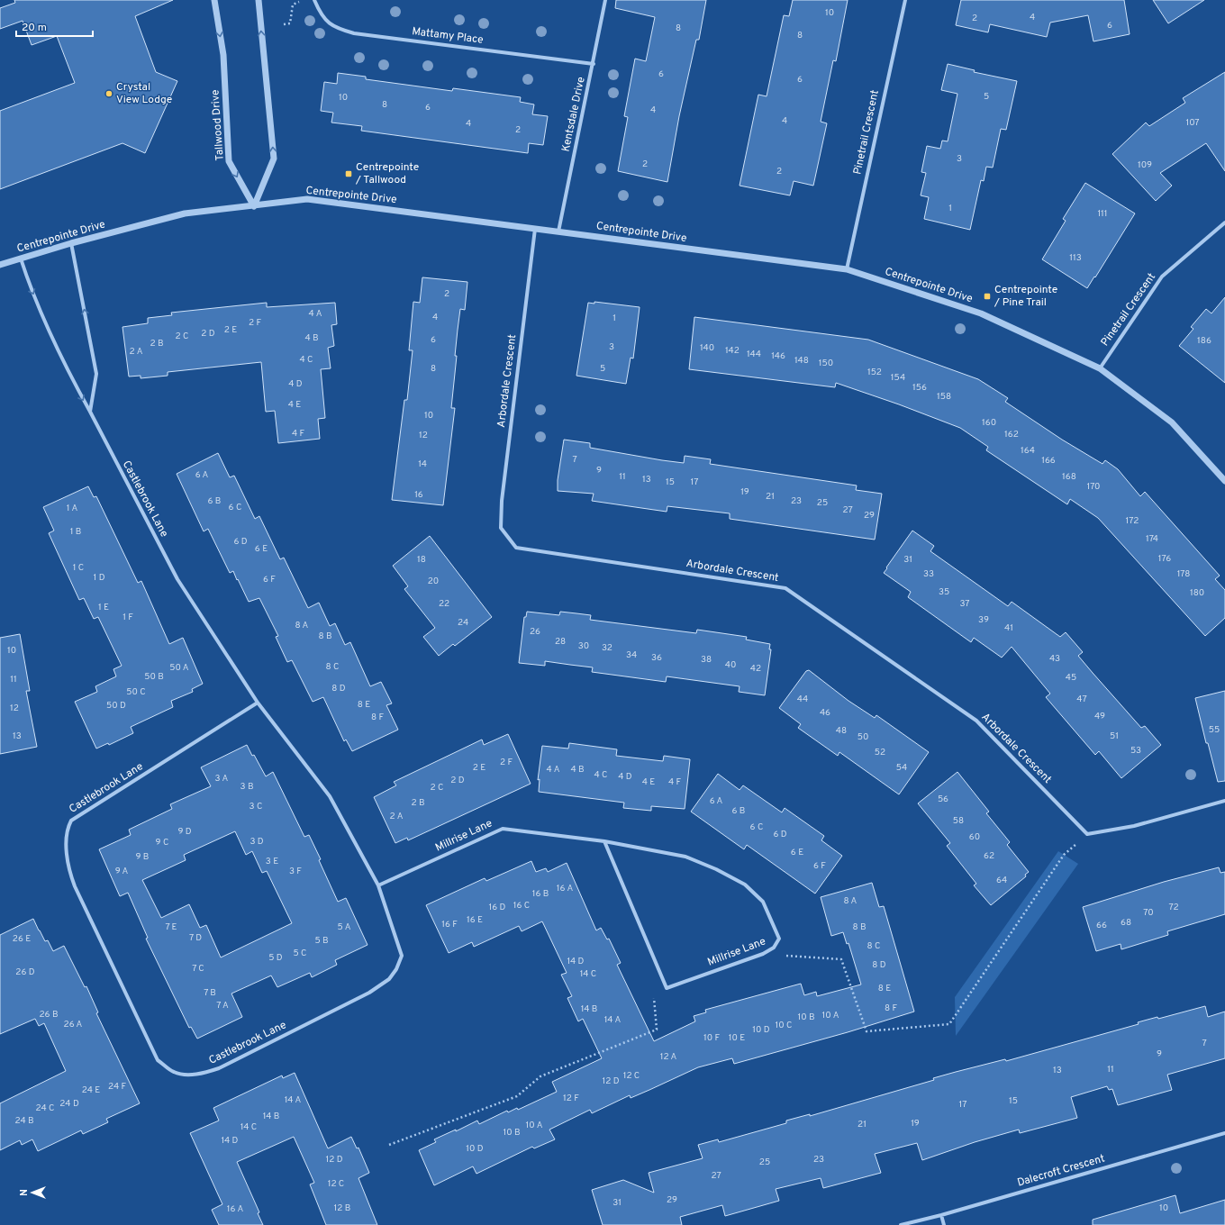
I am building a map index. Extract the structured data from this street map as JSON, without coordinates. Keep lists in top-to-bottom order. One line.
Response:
{"streets":{"street":["Mattamy Place","Kentsdale Drive","Tallwood Drive","Pinetrail Crescent","Centrepointe Drive","Arbordale Crescent","Castlebrook Lane","Millrise Lane","Dalecroft Crescent"]},"crossings":[["Mattamy Place","Kentsdale Drive"],["Kentsdale Drive","Centrepointe Drive"],["Tallwood Drive","Centrepointe Drive"],["Pinetrail Crescent","Centrepointe Drive"],["Centrepointe Drive","Arbordale Crescent"],["Centrepointe Drive","Castlebrook Lane"],["Castlebrook Lane","Millrise Lane"]],"places":{"other":["Crystal View Lodge"],"transit":["Centrepointe / Tallwood","Centrepointe / Pine Trail"]},"house_numbers":["10","4","2","6","8","8","6","6","5","10","8","6","4","4","107","4","2","3","2","109","2","1","111","113","2","4 A","4","1","2 F","2 E","2 D","2 C","4 B","6","186","2 B","3","140","142","2 A","144","146","4 C","148","150","8","5","152","154","4 D","156","158","4 E","10","160","4 F","162","12","164","7","166","14","9","6 A","11","168","13","15","17","170","19","16","21","6 B","23","25","6 C","1 A","27","29","172","1 B","174","6 D","6 E","176","18","31","1 C","33","178","1 D","6 F","20","35","180","22","37","1 E","1 F","39","24","8 A","41","26","8 B","28","30","32","10","34","36","43","38","40","8 C","50 A","42","50 B","45","11","8 D","50 C","44","47","8 E","50 D","12","46","49","8 F","55","48","13","51","50","53","52","2 F","2 E","54","4 A","4 B","4 C","4 D","3 A","2 D","4 E","4 F","3 B","2 C","56","6 A","2 B","3 C","6 B","2 A","58","6 C","9 D","6 D","60","3 D","9 C","6 E","62","9 B","3 E","6 F","9 A","3 F","64","16 A","16 B","8 A","16 C","16 D","72","70","16 E","68","16 F","66","7 E","5 A","8 B","7 D","26 E","5 B","8 C","5 C","5 D","14 D","8 D","7 C","26 D","14 C","8 E","7 B","7 A","8 F","14 B","26 B","10 A","10 B","14 A","26 A","10 C","10 D","10 F","10 E","7","9","12 A","11","13","12 C","12 D","24 F","24 E","12 F","14 A","15","24 D","17","24 C","14 B","24 B","19","21","10 A","14 C","10 B","14 D","10 D","12 D","23","25","27","12 C","29","31","12 B","10","16 A"],"scale_bar":"20 m","north":"left"}
